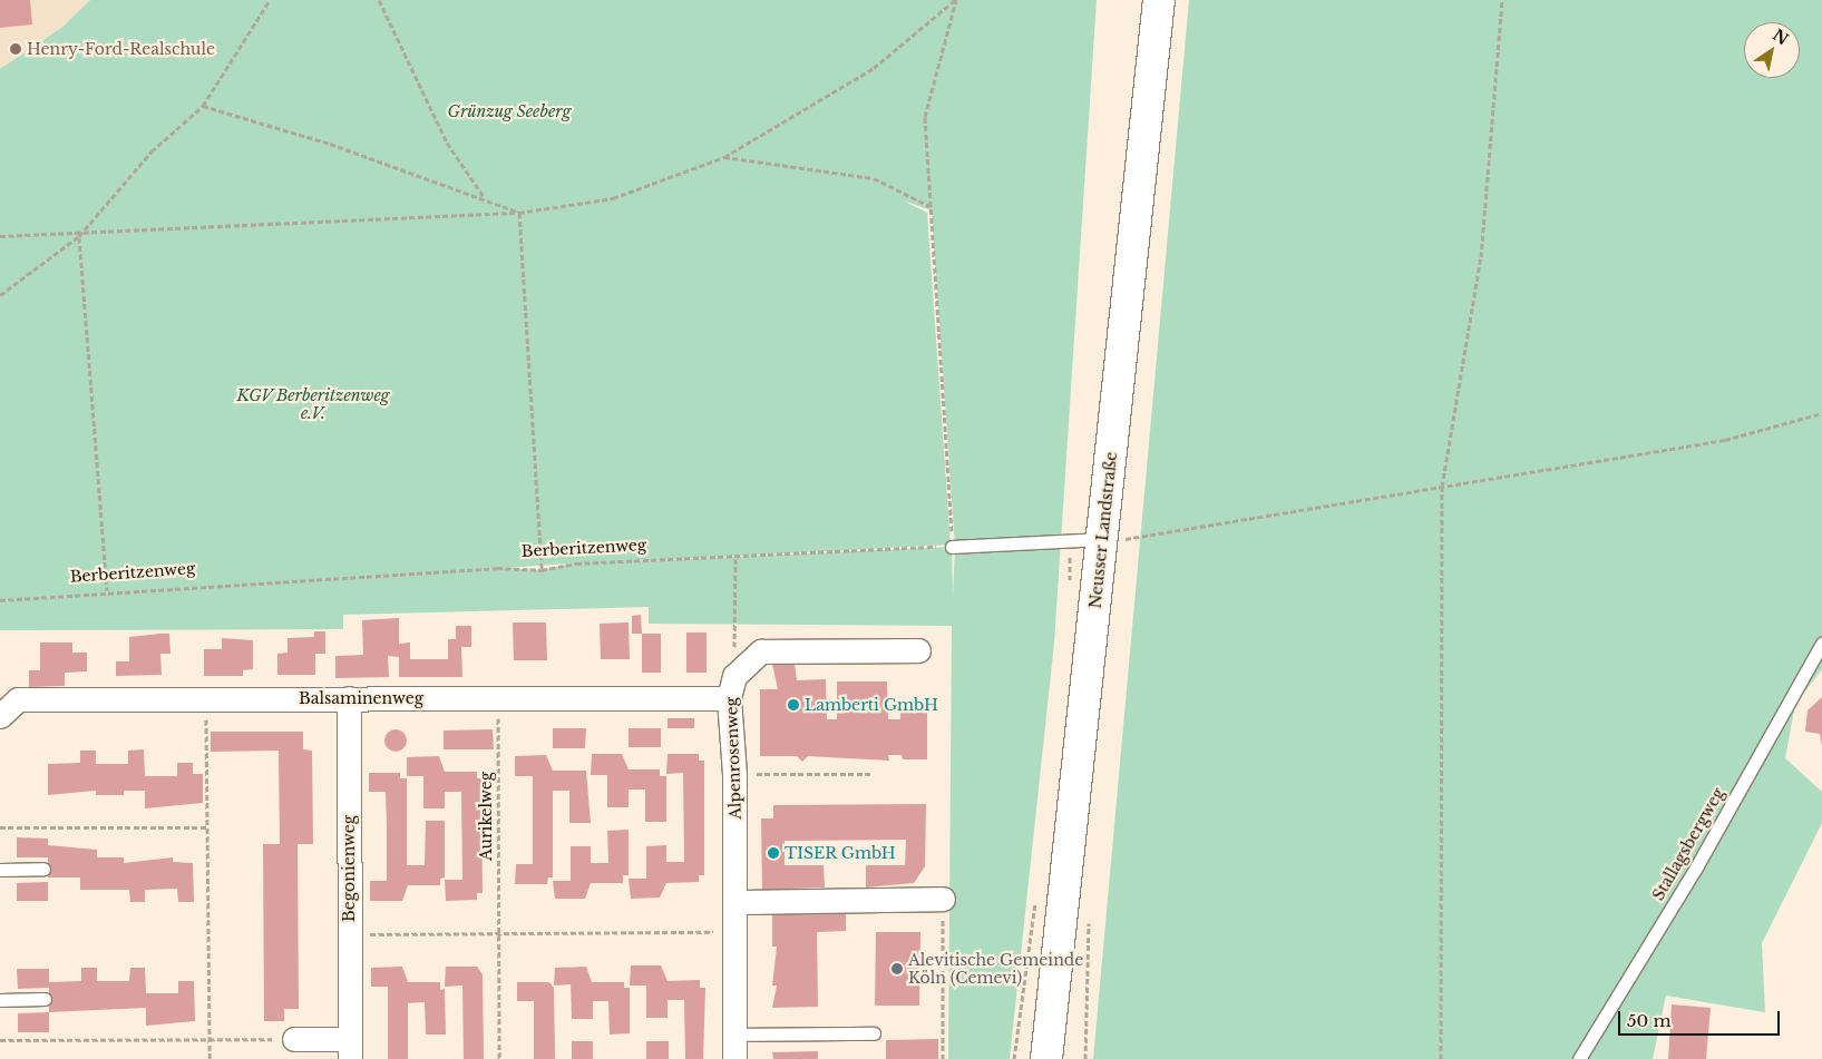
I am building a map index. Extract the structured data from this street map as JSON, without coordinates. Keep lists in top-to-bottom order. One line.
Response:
{"streets":{"main road":["Neusser Landstraße"],"street":["Balsaminenweg","Alpenrosenweg","Begonienweg"],"lane":["Stallagsbergweg"],"path":["Berberitzenweg","Aurikelweg"]},"crossings":[["Balsaminenweg","Alpenrosenweg"],["Balsaminenweg","Aurikelweg"],["Balsaminenweg","Begonienweg"]],"parks":["Grünzug Seeberg","KGV Berberitzenweg e.V."],"places":["Henry-Ford-Realschule","Lamberti GmbH","TISER GmbH","Alevitische Gemeinde Köln (Cemevi)"],"scale_bar":"50 m","north":"top right"}
